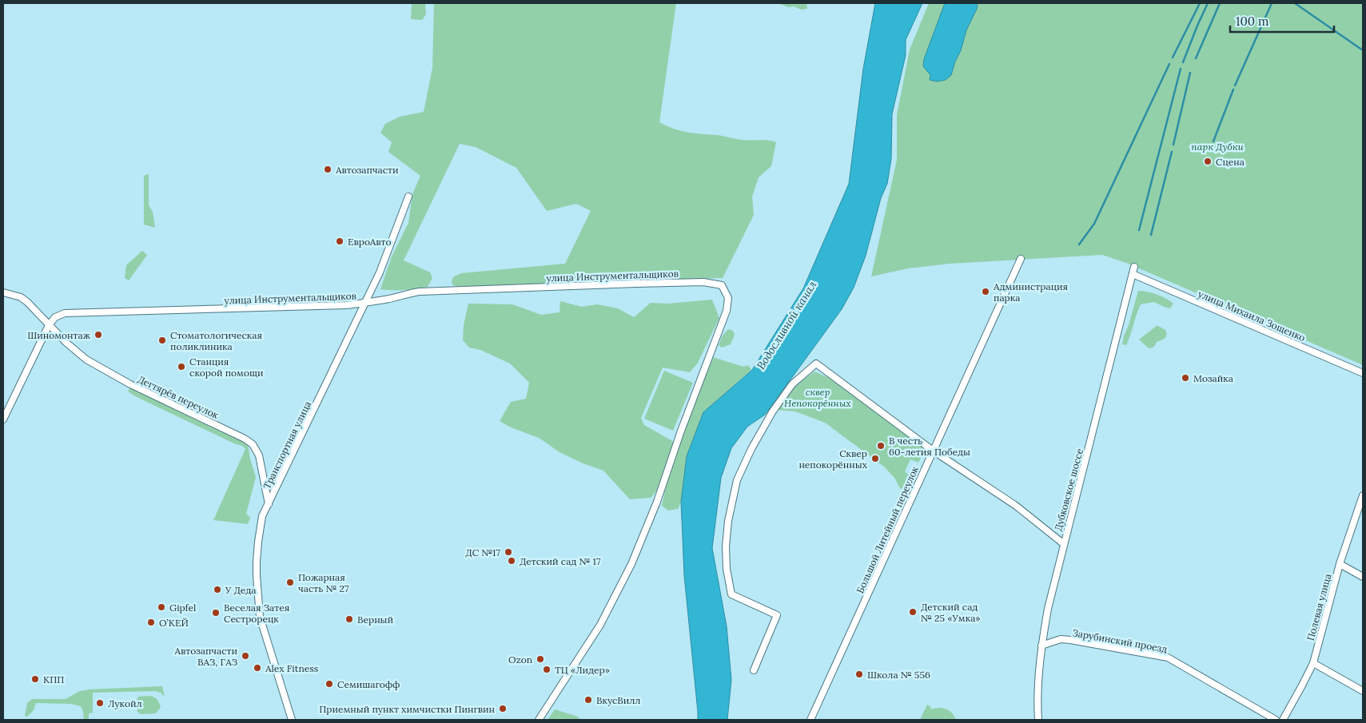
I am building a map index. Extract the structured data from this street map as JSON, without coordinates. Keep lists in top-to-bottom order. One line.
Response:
{"streets":{"street":["улица Инструментальщиков","улица Михаила Зощенко","Дегтярёв переулок","Транспортная улица","Дубковское шоссе","Большой Литейный переулок","Полевая улица","Зарубинский проезд"]},"crossings":[["улица Инструментальщиков","Дегтярёв переулок"],["улица Инструментальщиков","Транспортная улица"],["улица Михаила Зощенко","Дубковское шоссе"],["Дегтярёв переулок","Транспортная улица"],["Дубковское шоссе","Зарубинский проезд"]],"water":["Водосливной канал"],"parks":["парк Дубки","сквер Непокорённых"],"places":["Сцена","Автозапчасти","ЕвроАвто","Администрация парка","Шиномонтаж","Стоматологическая поликлиника","Станция скорой помощи","Мозайка","В честь 60-летия Победы","Сквер непокорённых","ДС №17","Детский сад № 17","Пожарная часть № 27","У Деда","Gipfel","Детский сад № 25 «Умка»","Веселая Затея Сестрорецк","Верный","О’КЕЙ","Автозапчасти ВАЗ, ГАЗ","Ozon","Alex Fitness","ТЦ «Лидер»","Школа № 556","КПП","Семишагофф","ВкусВилл","Лукойл","Приемный пункт химчистки Пингвин"],"scale_bar":"100 m"}
